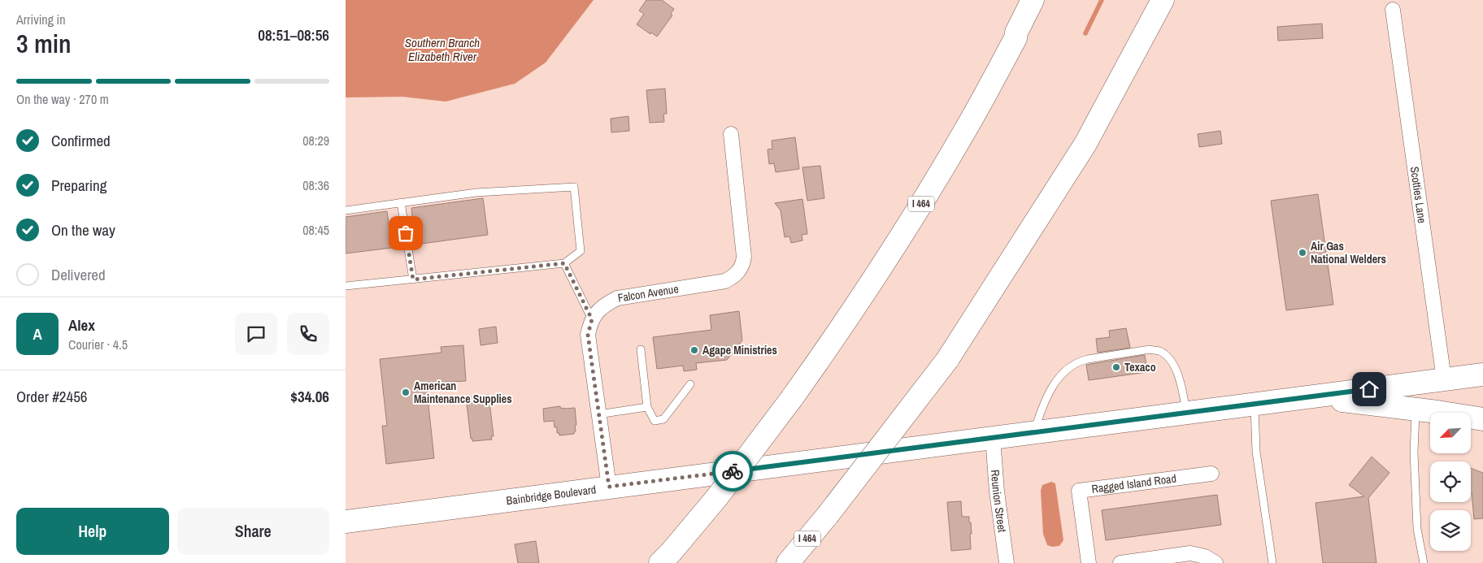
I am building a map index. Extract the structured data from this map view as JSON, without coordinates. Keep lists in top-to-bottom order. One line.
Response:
{"streets":{"main road":["I 464","Bainbridge Boulevard"],"street":["Scotties Lane","Falcon Avenue","Ragged Island Road","Reunion Street"]},"crossings":[["Scotties Lane","Bainbridge Boulevard"],["Bainbridge Boulevard","Reunion Street"]],"water":["Southern Branch Elizabeth River"],"places":["Air Gas National Welders","Agape Ministries","Texaco","American Maintenance Supplies"],"north":"bottom left","page":{"heading":["3 min","Arriving in","08:51–08:56"],"panel":["Alex","Courier · 4.5","Order #2456","$34.06"],"bar":"On the way · 270 m","list":[["Confirmed","08:29"],["Preparing","08:36"],["On the way","08:45"],"Delivered"],"round":"A","buttons":["Help","Share"]}}
